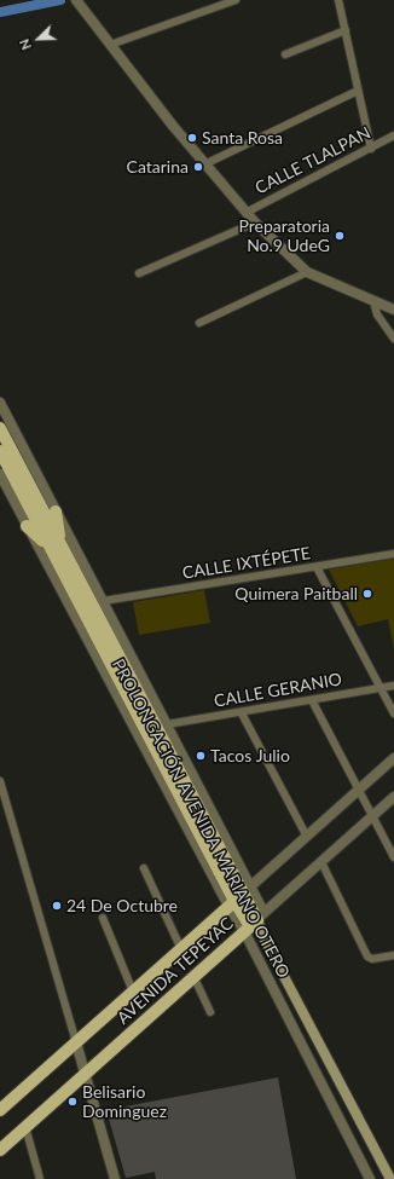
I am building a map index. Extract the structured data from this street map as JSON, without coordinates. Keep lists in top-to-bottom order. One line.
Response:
{"streets":{"main road":["PROLONGACIÓN AVENIDA MARIANO OTERO","AVENIDA TEPEYAC"],"street":["CALLE TLALPAN","CALLE IXTÉPETE","CALLE GERANIO"]},"crossings":[["CALLE IXTÉPETE","PROLONGACIÓN AVENIDA MARIANO OTERO"],["CALLE GERANIO","PROLONGACIÓN AVENIDA MARIANO OTERO"],["PROLONGACIÓN AVENIDA MARIANO OTERO","AVENIDA TEPEYAC"]],"places":["Santa Rosa","Catarina","Preparatoria No.9 UdeG","Quimera Paitball","Tacos Julio","24 De Octubre","Belisario Dominguez"],"north":"bottom left"}
